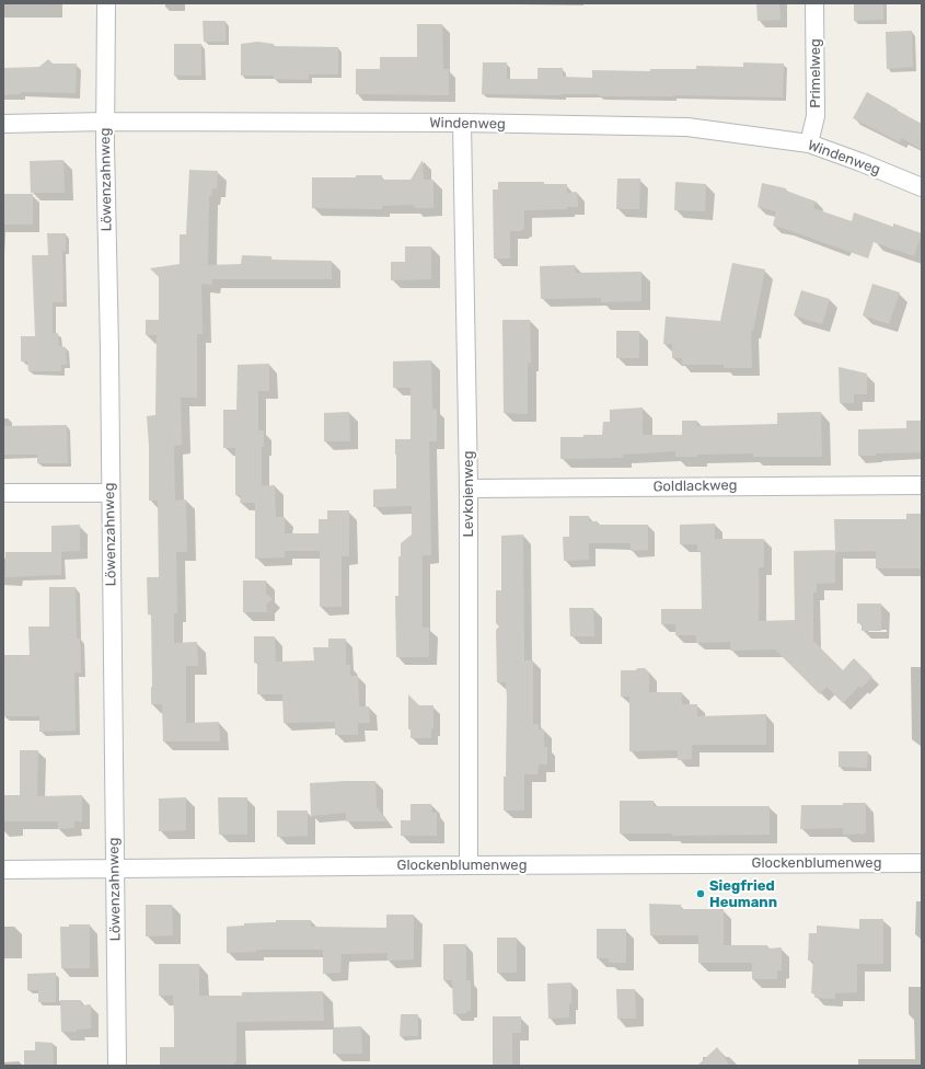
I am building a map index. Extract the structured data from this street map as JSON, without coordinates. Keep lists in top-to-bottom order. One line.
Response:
{"streets":{"street":["Primelweg","Windenweg","Löwenzahnweg","Goldlackweg","Levkoienweg","Glockenblumenweg"]},"crossings":[["Primelweg","Windenweg"],["Windenweg","Löwenzahnweg"],["Windenweg","Levkoienweg"],["Löwenzahnweg","Glockenblumenweg"],["Goldlackweg","Levkoienweg"],["Levkoienweg","Glockenblumenweg"]],"places":["Siegfried Heumann"]}
